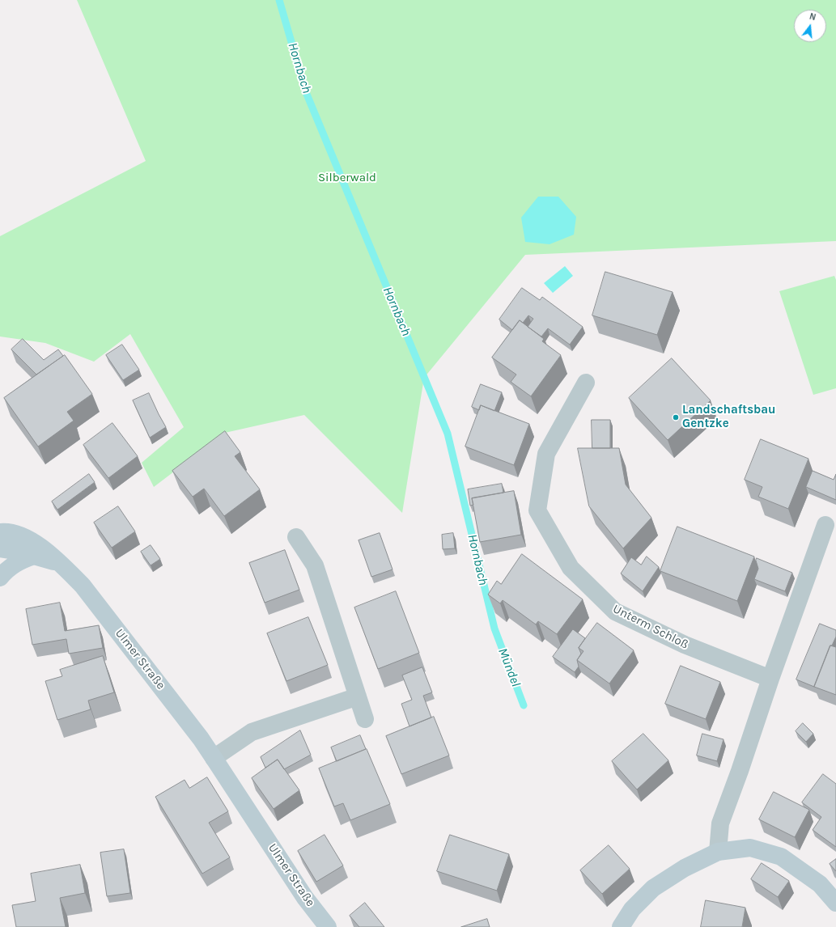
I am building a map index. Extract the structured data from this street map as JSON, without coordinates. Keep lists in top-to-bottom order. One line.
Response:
{"streets":{"main road":["Ulmer Straße"],"street":["Unterm Schloß"]},"water":["Hornbach","Mündel"],"parks":["Silberwald"],"places":["Landschaftsbau Gentzke"],"north":"top"}
